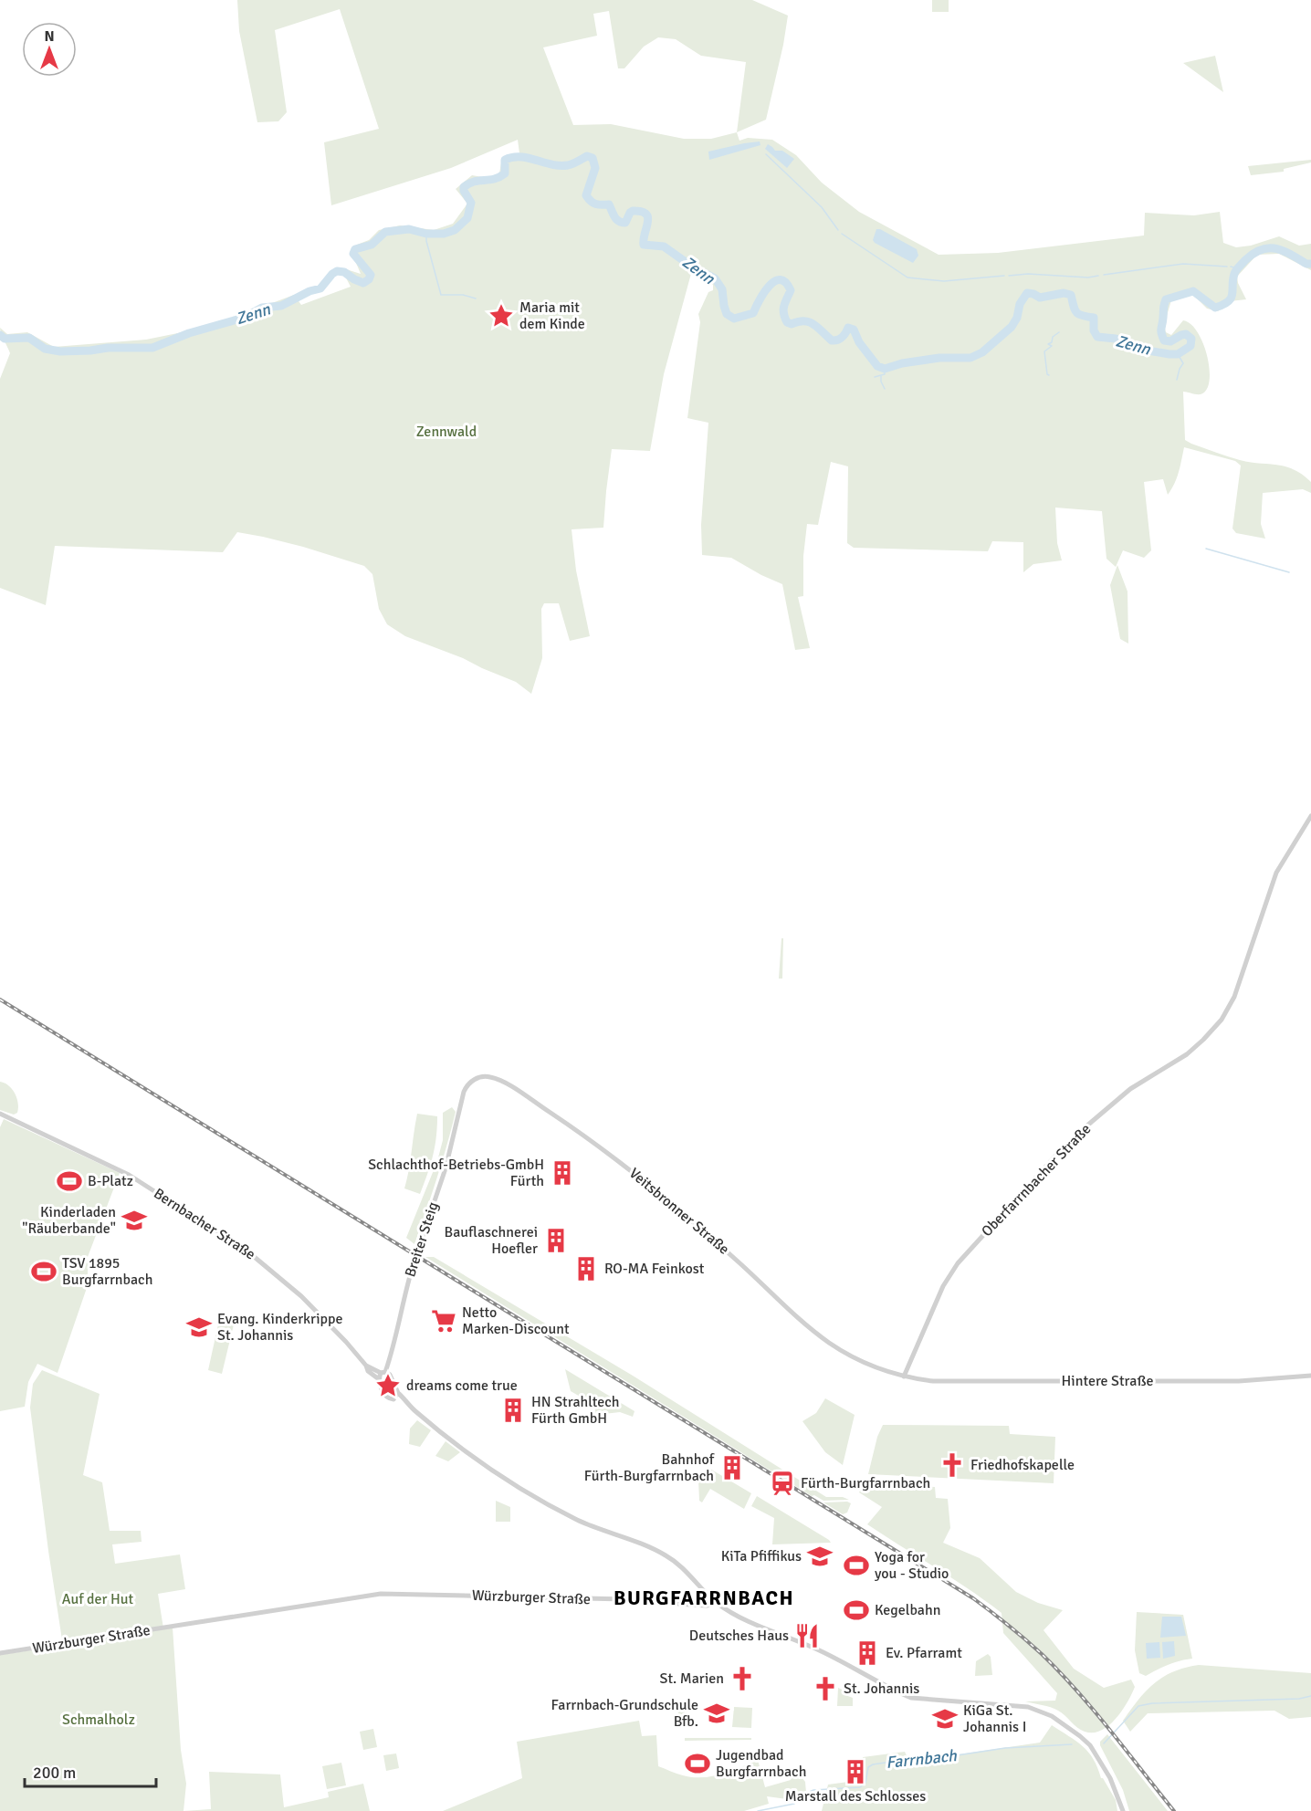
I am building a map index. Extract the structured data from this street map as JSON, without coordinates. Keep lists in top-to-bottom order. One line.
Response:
{"streets":{"street":["Oberfarrnbacher Straße","Veitsbronner Straße","Bernbacher Straße","Breiter Steig","Hintere Straße","Würzburger Straße"]},"crossings":[["Oberfarrnbacher Straße","Veitsbronner Straße"],["Oberfarrnbacher Straße","Hintere Straße"],["Veitsbronner Straße","Breiter Steig"],["Veitsbronner Straße","Hintere Straße"],["Bernbacher Straße","Breiter Steig"]],"districts":["BURGFARRNBACH"],"water":["Zenn","Farrnbach"],"parks":["Zennwald","Auf der Hut","Schmalholz"],"places":{"place":["Maria mit dem Kinde","dreams come true"],"building":["Schlachthof-Betriebs-GmbH Fürth","Bauflaschnerei Hoefler","RO-MA Feinkost","HN Strahltech Fürth GmbH","Bahnhof Fürth-Burgfarrnbach","Ev. Pfarramt","Marstall des Schlosses"],"sports":["B-Platz","TSV 1895 Burgfarrnbach","Yoga for you - Studio","Kegelbahn","Jugendbad Burgfarrnbach"],"school or university":["Kinderladen \"Räuberbande\"","Evang. Kinderkrippe St. Johannis","KiTa Pfiffikus","Farrnbach-Grundschule Bfb.","KiGa St. Johannis I"],"supermarket":["Netto Marken-Discount"],"church":["Friedhofskapelle","St. Marien","St. Johannis"],"station":["Fürth-Burgfarrnbach"],"restaurant":["Deutsches Haus"]},"scale_bar":"200 m","north":"top"}
